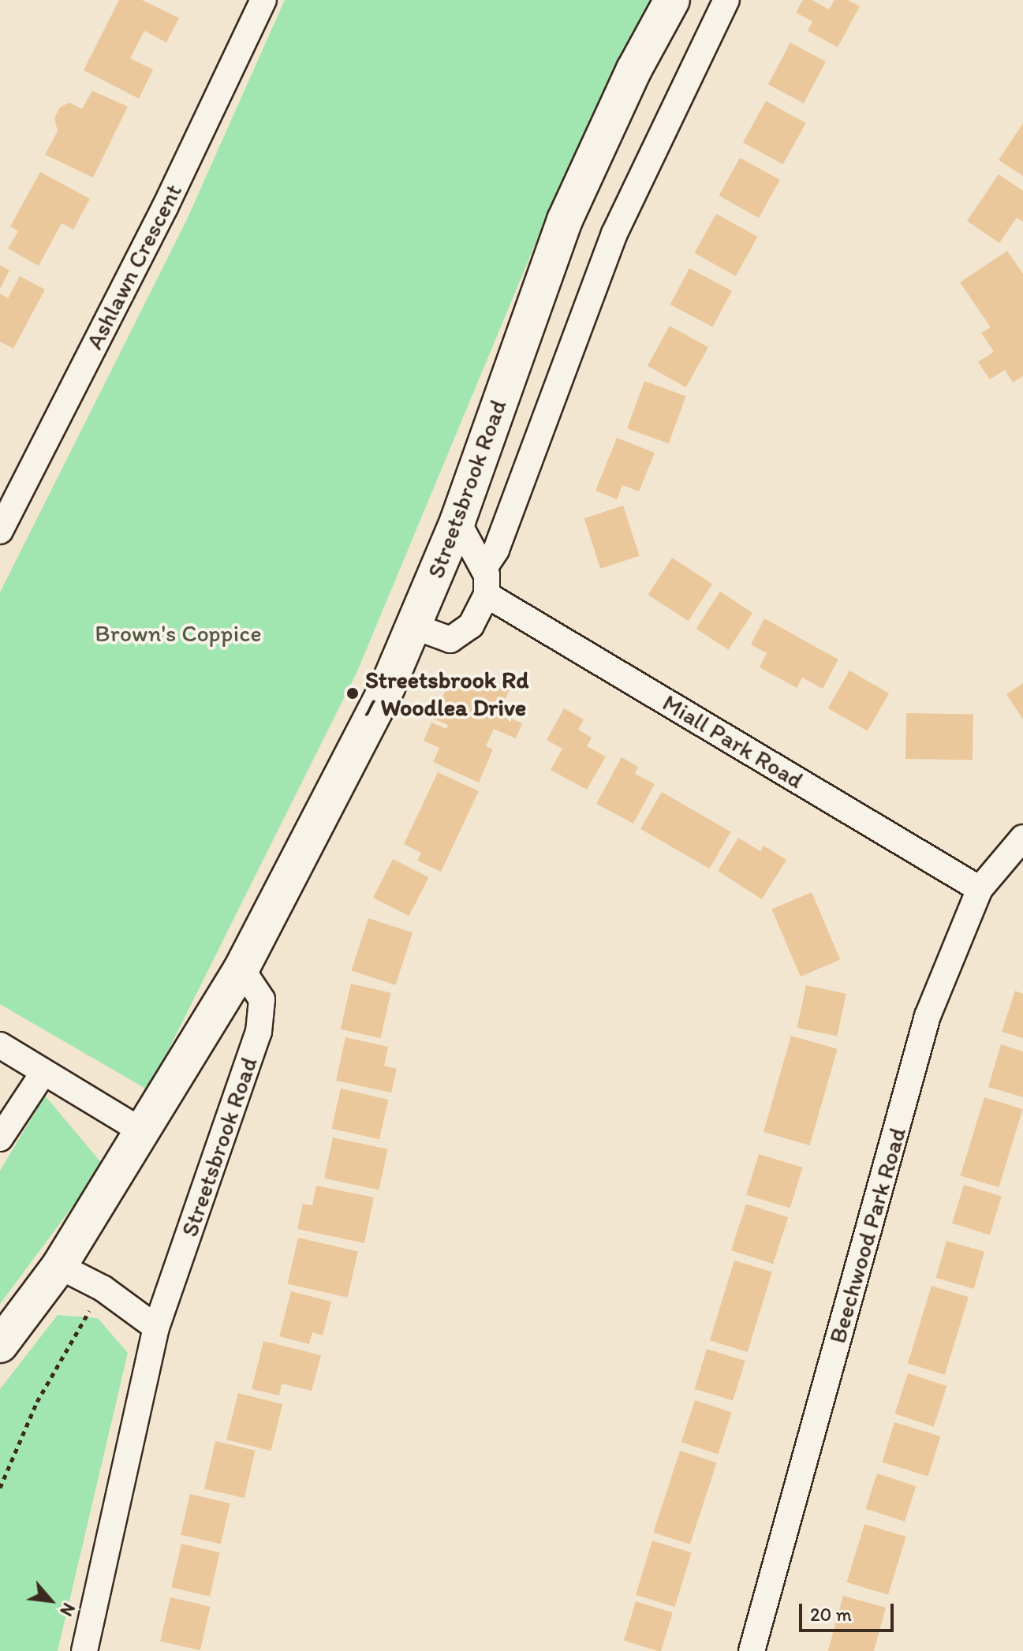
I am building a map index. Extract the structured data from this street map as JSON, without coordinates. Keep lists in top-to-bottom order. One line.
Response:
{"streets":{"main road":["Streetsbrook Road"],"street":["Ashlawn Crescent","Miall Park Road","Beechwood Park Road"]},"crossings":[["Miall Park Road","Beechwood Park Road"]],"parks":["Brown's Coppice"],"places":["Streetsbrook Rd / Woodlea Drive"],"scale_bar":"20 m","north":"bottom right"}
